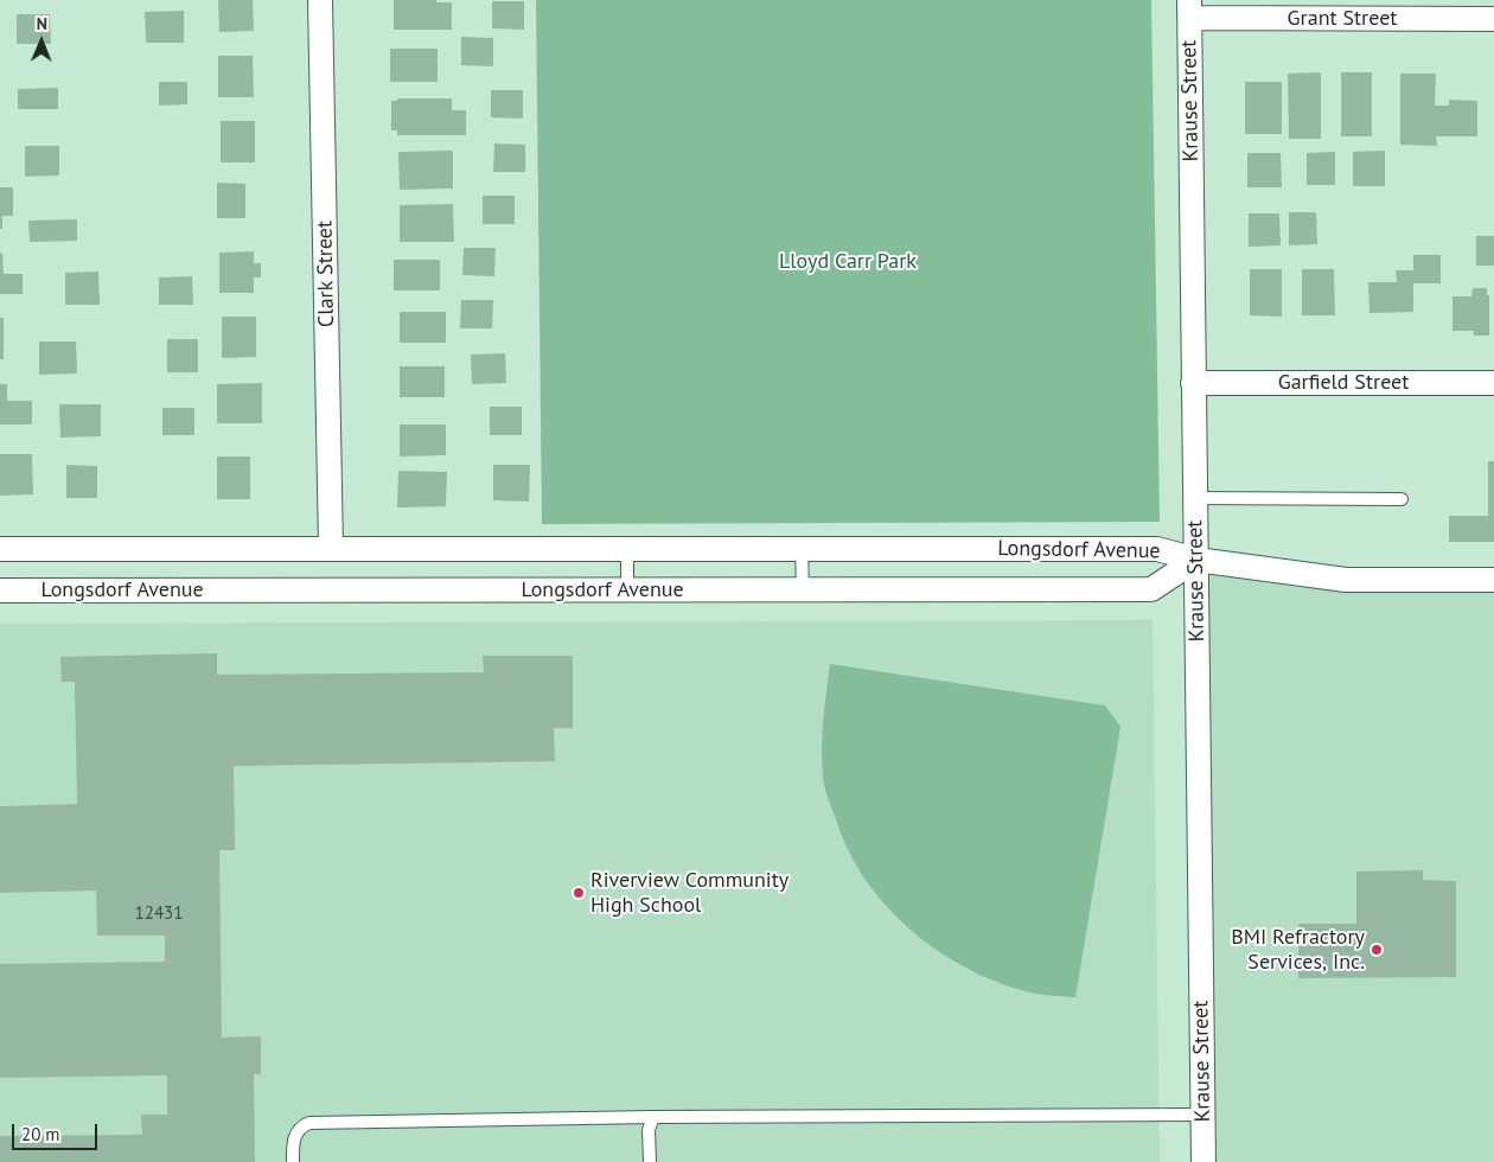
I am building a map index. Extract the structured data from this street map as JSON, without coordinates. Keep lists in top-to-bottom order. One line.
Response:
{"streets":{"street":["Grant Street","Krause Street","Clark Street","Garfield Street","Longsdorf Avenue"]},"crossings":[["Grant Street","Krause Street"],["Krause Street","Garfield Street"],["Krause Street","Longsdorf Avenue"],["Clark Street","Longsdorf Avenue"]],"parks":["Lloyd Carr Park"],"places":["Riverview Community High School","BMI Refractory Services, Inc."],"house_numbers":["12431"],"scale_bar":"20 m","north":"top"}
